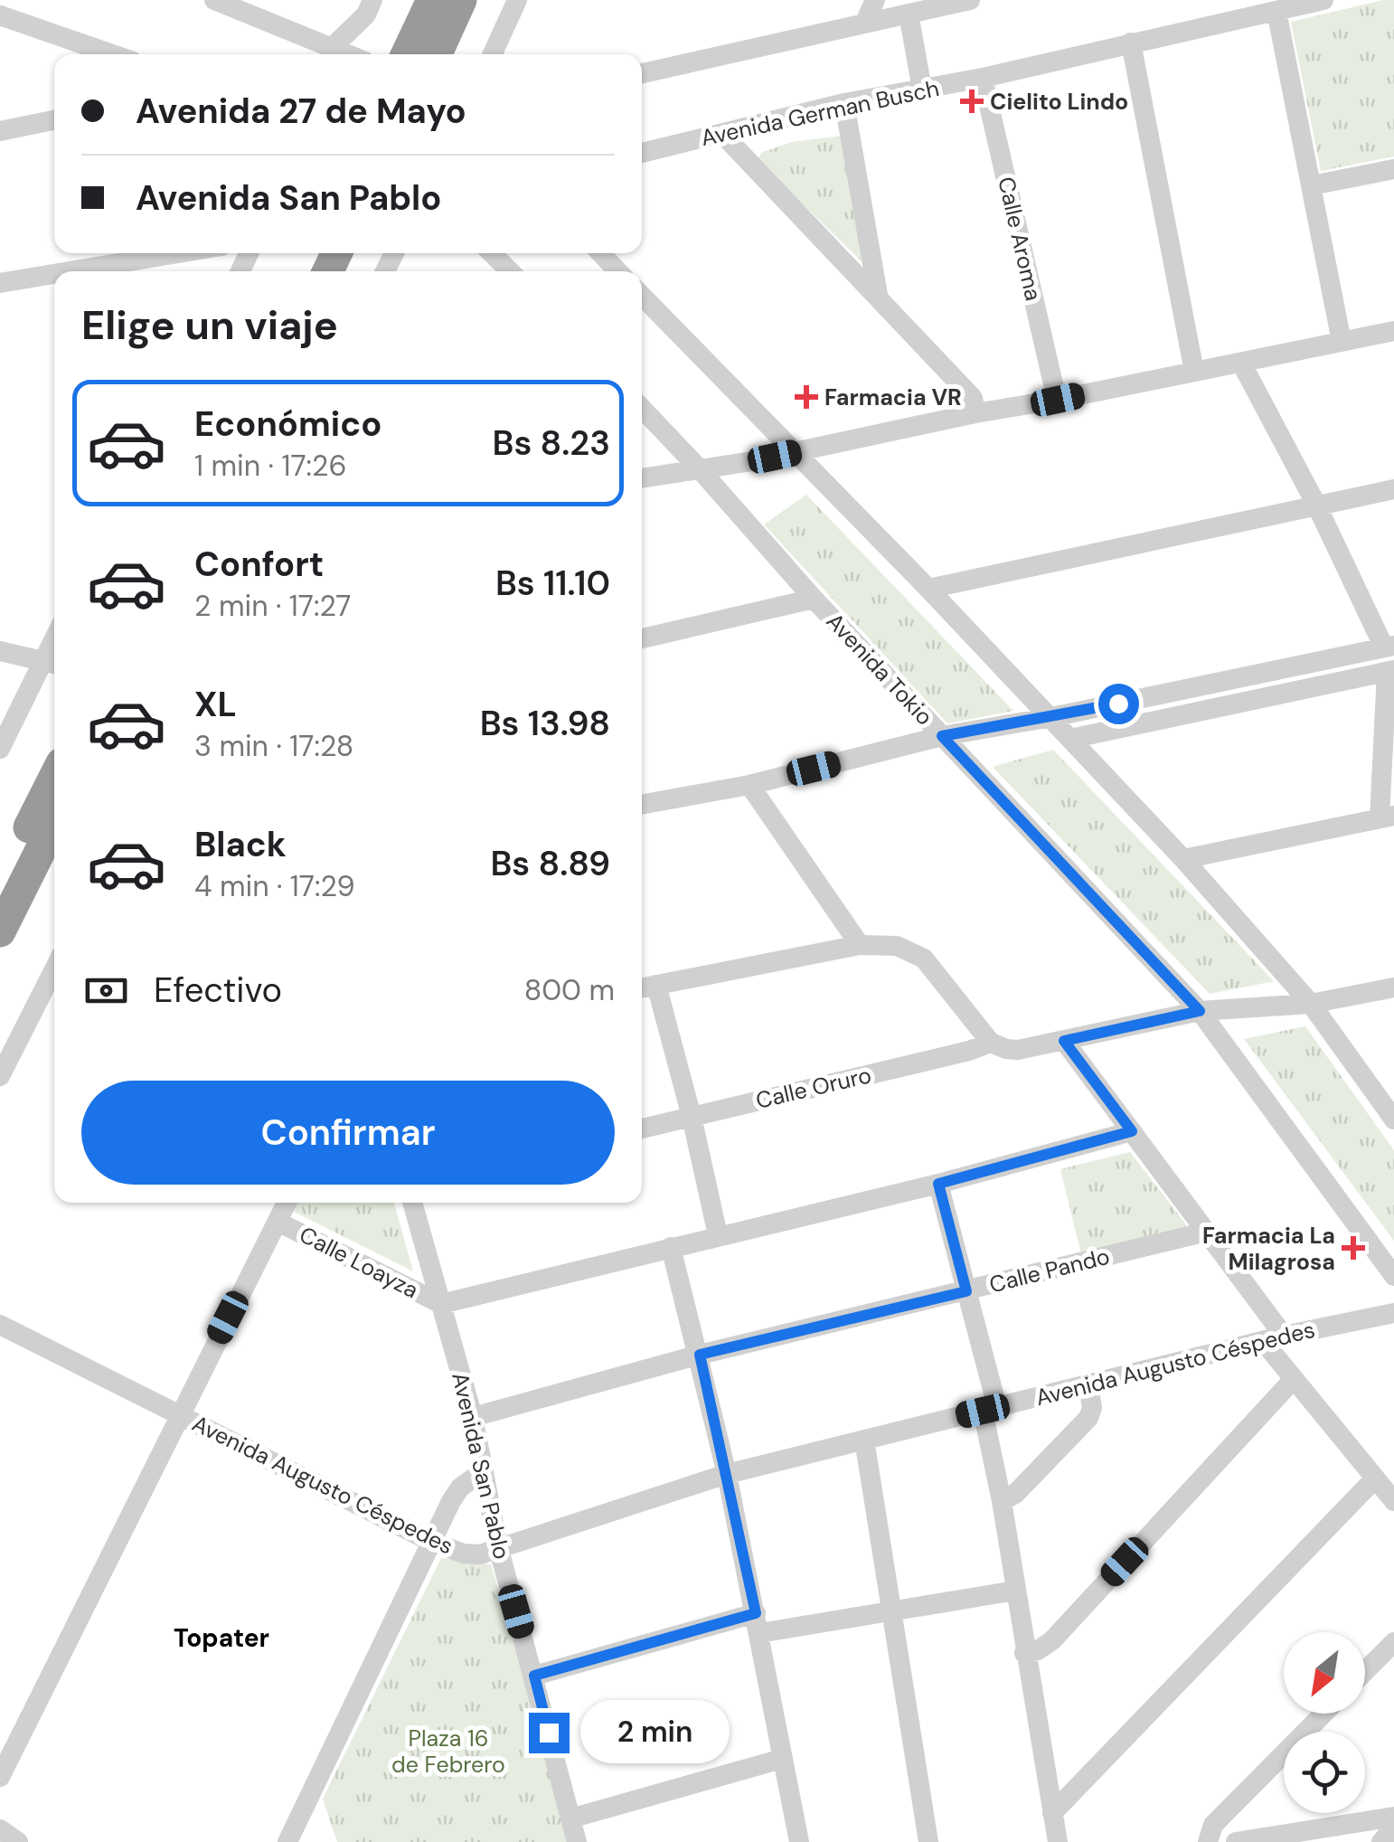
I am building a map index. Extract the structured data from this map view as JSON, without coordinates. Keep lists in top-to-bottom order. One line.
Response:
{"streets":{"street":["Avenida German Busch","Calle Aroma","Avenida Tokio","Calle Oruro","Calle Loayza","Calle Pando","Avenida Augusto Céspedes","Avenida San Pablo"]},"crossings":[["Avenida German Busch","Calle Aroma"],["Calle Loayza","Avenida San Pablo"],["Calle Pando","Avenida San Pablo"],["Avenida Augusto Céspedes","Avenida San Pablo"]],"districts":["Topater"],"parks":["Plaza 16 de Febrero"],"places":{"health":["Cielito Lindo","Farmacia VR","Farmacia La Milagrosa"]},"north":"bottom left","page":{"banner":["Avenida 27 de Mayo","Avenida San Pablo"],"heading":"Elige un viaje","list":[{"name":"Económico","note":"1 min · 17:26","value":"Bs 8.23"},{"name":"Confort","note":"2 min · 17:27","value":"Bs 11.10"},{"name":"XL","note":"3 min · 17:28","value":"Bs 13.98"},{"name":"Black","note":"4 min · 17:29","value":"Bs 8.89"}],"pay":["Efectivo","800 m"],"buttons":"Confirmar","bubble":"2 min"}}
